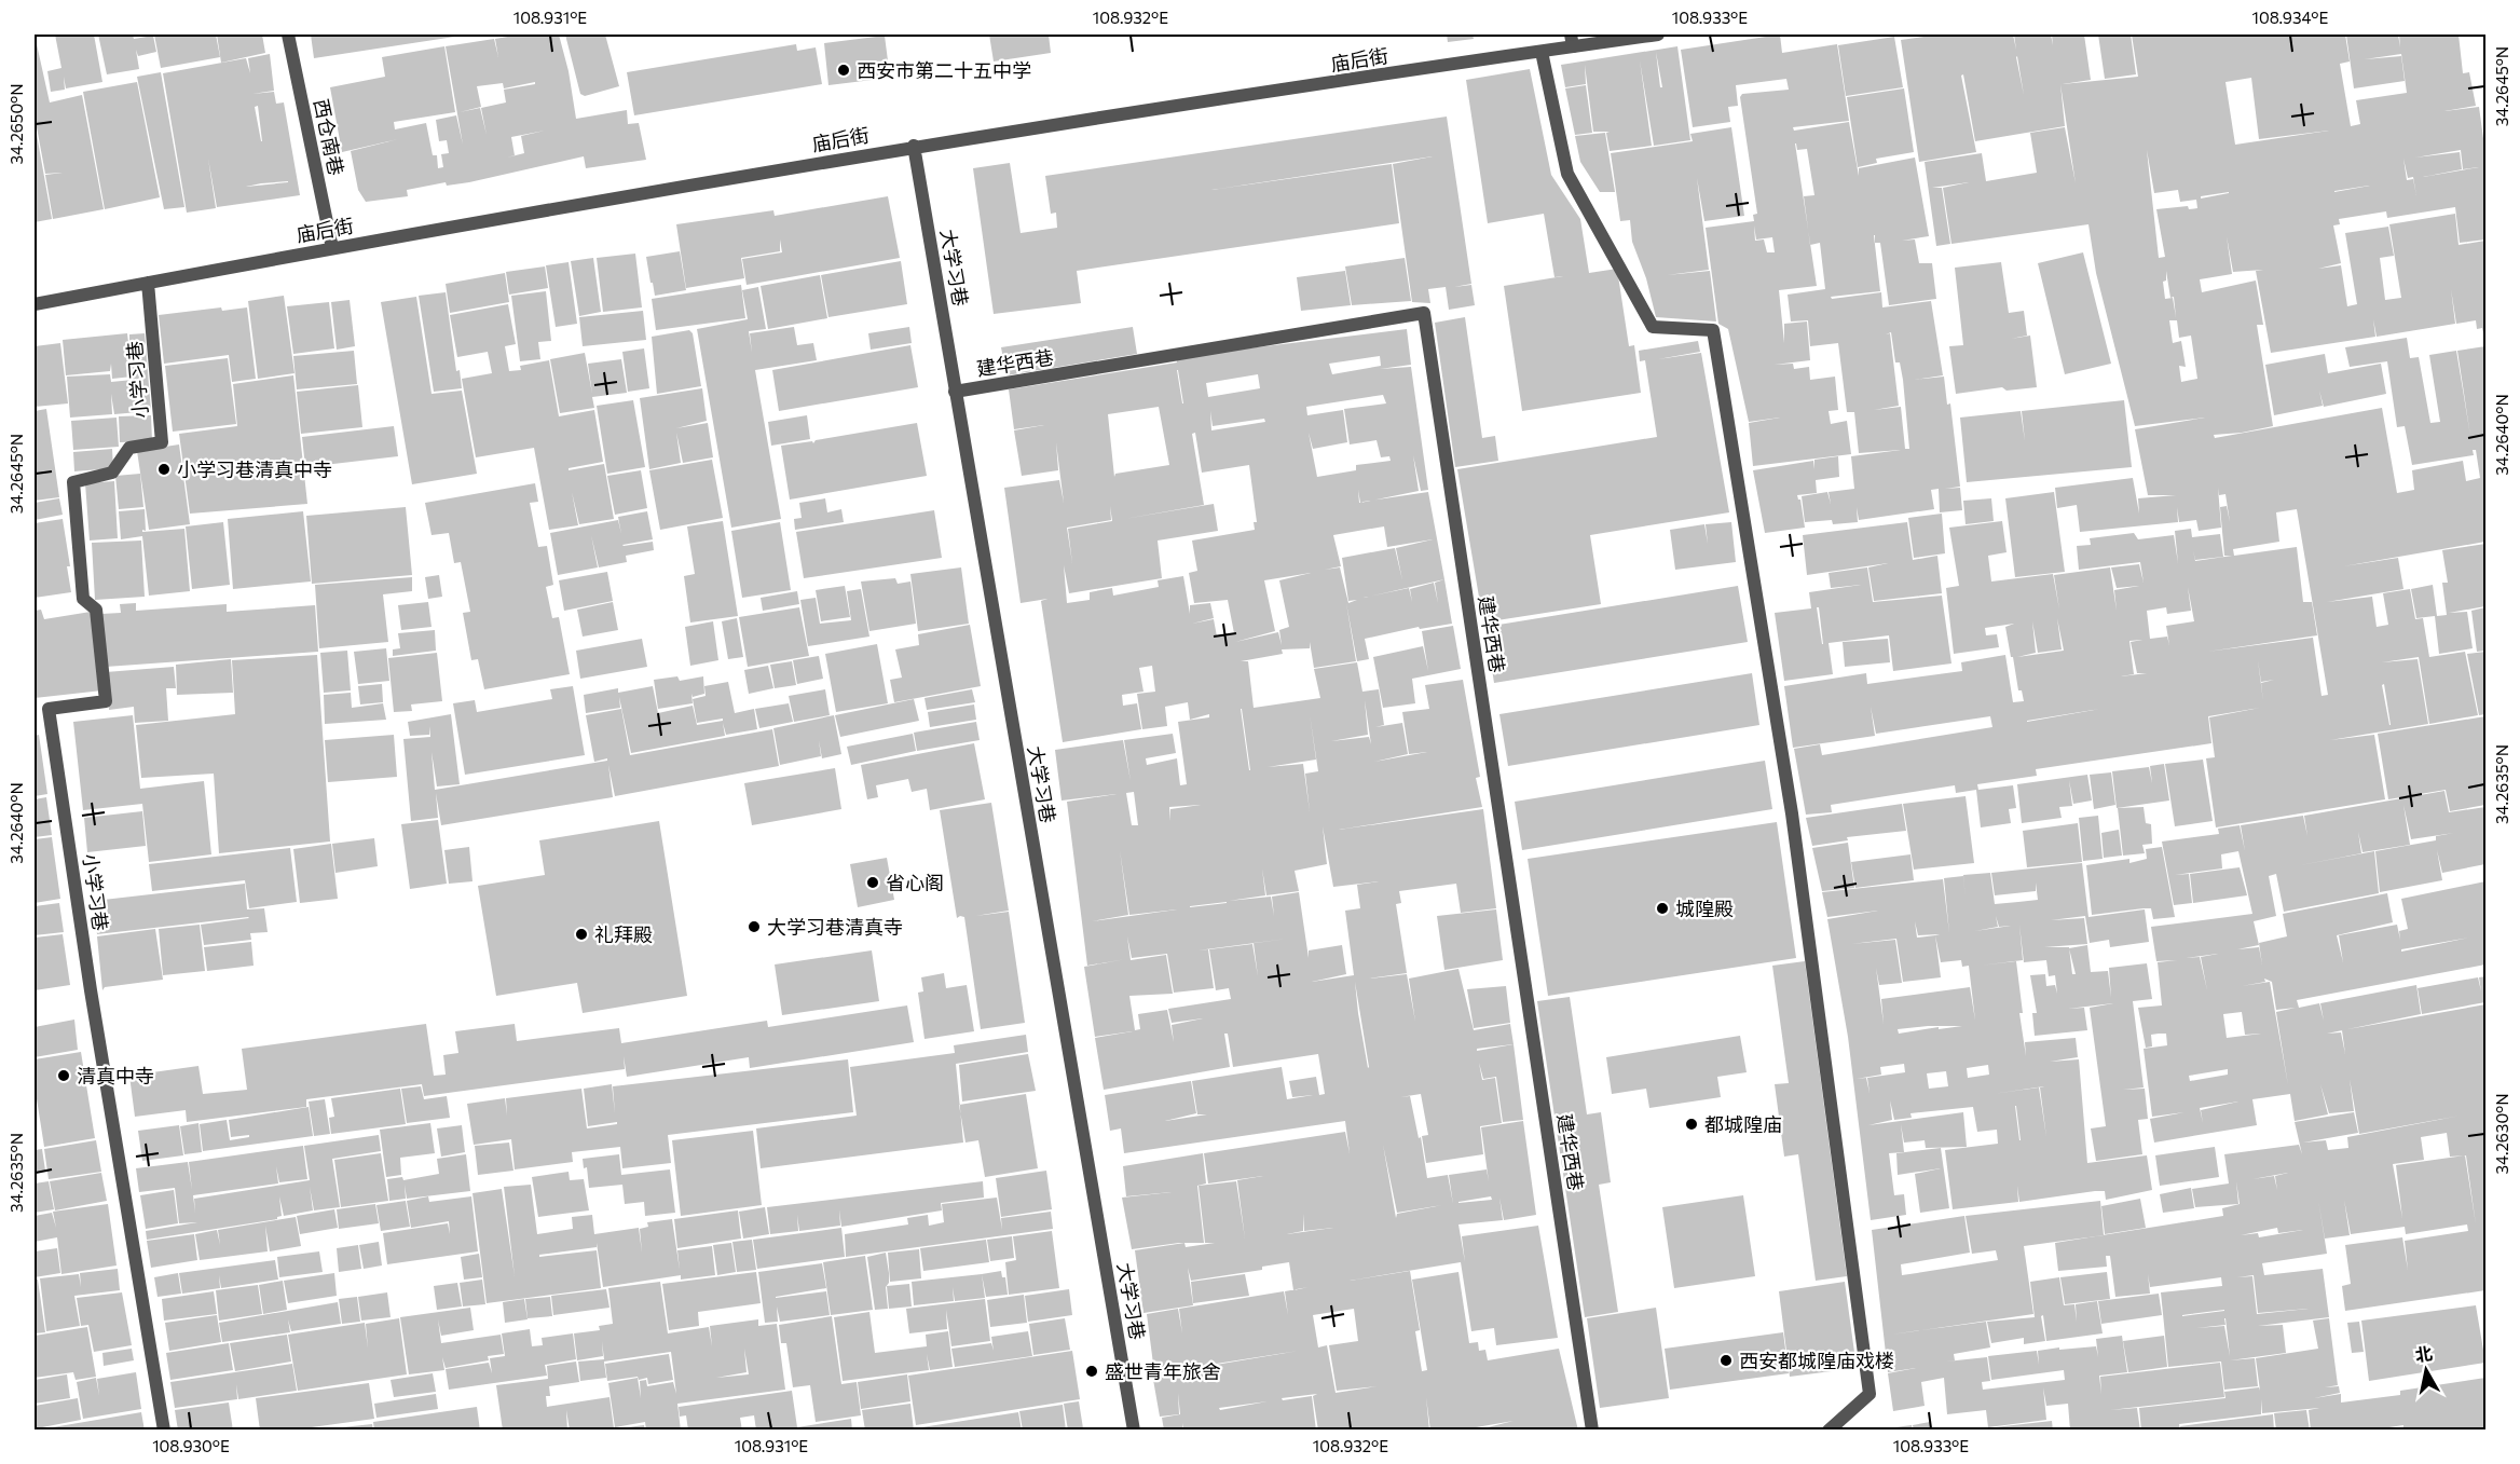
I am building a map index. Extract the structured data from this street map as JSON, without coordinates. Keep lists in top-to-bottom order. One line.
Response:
{"streets":{"street":["庙后街","西仓南巷","大学习巷","建华西巷","小学习巷"]},"crossings":[["庙后街","西仓南巷"],["庙后街","大学习巷"],["庙后街","小学习巷"],["大学习巷","建华西巷"]],"places":["西安市第二十五中学","小学习巷清真中寺","省心阁","城隍殿","大学习巷清真寺","礼拜殿","清真中寺","都城隍庙","西安都城隍庙戏楼","盛世青年旅舍"],"north":"top","coordinates":["108.931°E","108.932°E","108.933°E","108.934°E","34.2645°N","34.2650°N","34.2640°N","34.2635°N","34.2630°N","108.930°E"]}
